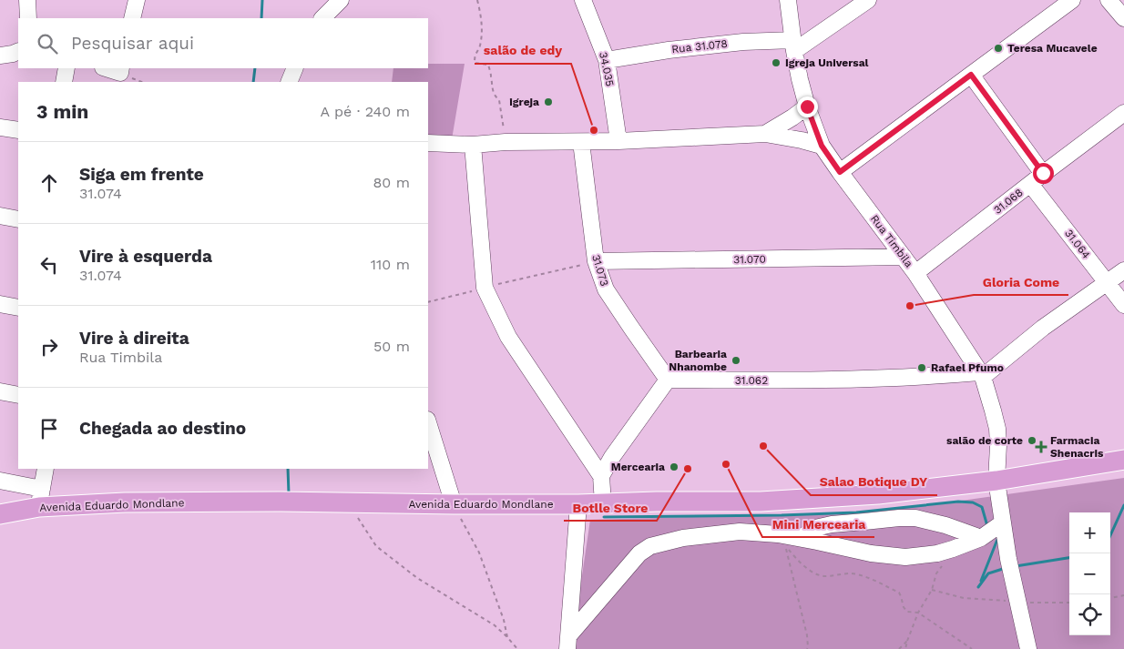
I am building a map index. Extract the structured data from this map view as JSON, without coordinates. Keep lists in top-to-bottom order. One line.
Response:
{"streets":{"main road":["Avenida Eduardo Mondlane"],"street":["Rua 31.078","34.035","31.068","Rua Timbila","31.064","31.070","31.073","31.062"]},"crossings":[["Rua 31.078","34.035"],["Rua 31.078","Rua Timbila"],["31.068","Rua Timbila"],["31.068","31.064"],["Rua Timbila","31.070"],["Rua Timbila","31.062"],["Rua Timbila","Avenida Eduardo Mondlane"],["31.070","31.073"],["31.073","31.062"]],"places":{"other":["Teresa Mucavele","Igreja Universal","igreja","salão de edy","Gloria Come","Barbearia Nhanombe","Rafael Pfumo","salão de corte","Salao Botique DY","Mini Mercearia","Mercearia","Botlle Store"],"health":["Farmacia Shenacris"]},"page":{"search":"Pesquisar aqui","heading":["3 min","A pé · 240 m"],"list":[["Siga em frente","31.074","80 m"],["Vire à esquerda","31.074","110 m"],["Vire à direita","Rua Timbila","50 m"],"Chegada ao destino"],"map_buttons":["+","−"]}}
